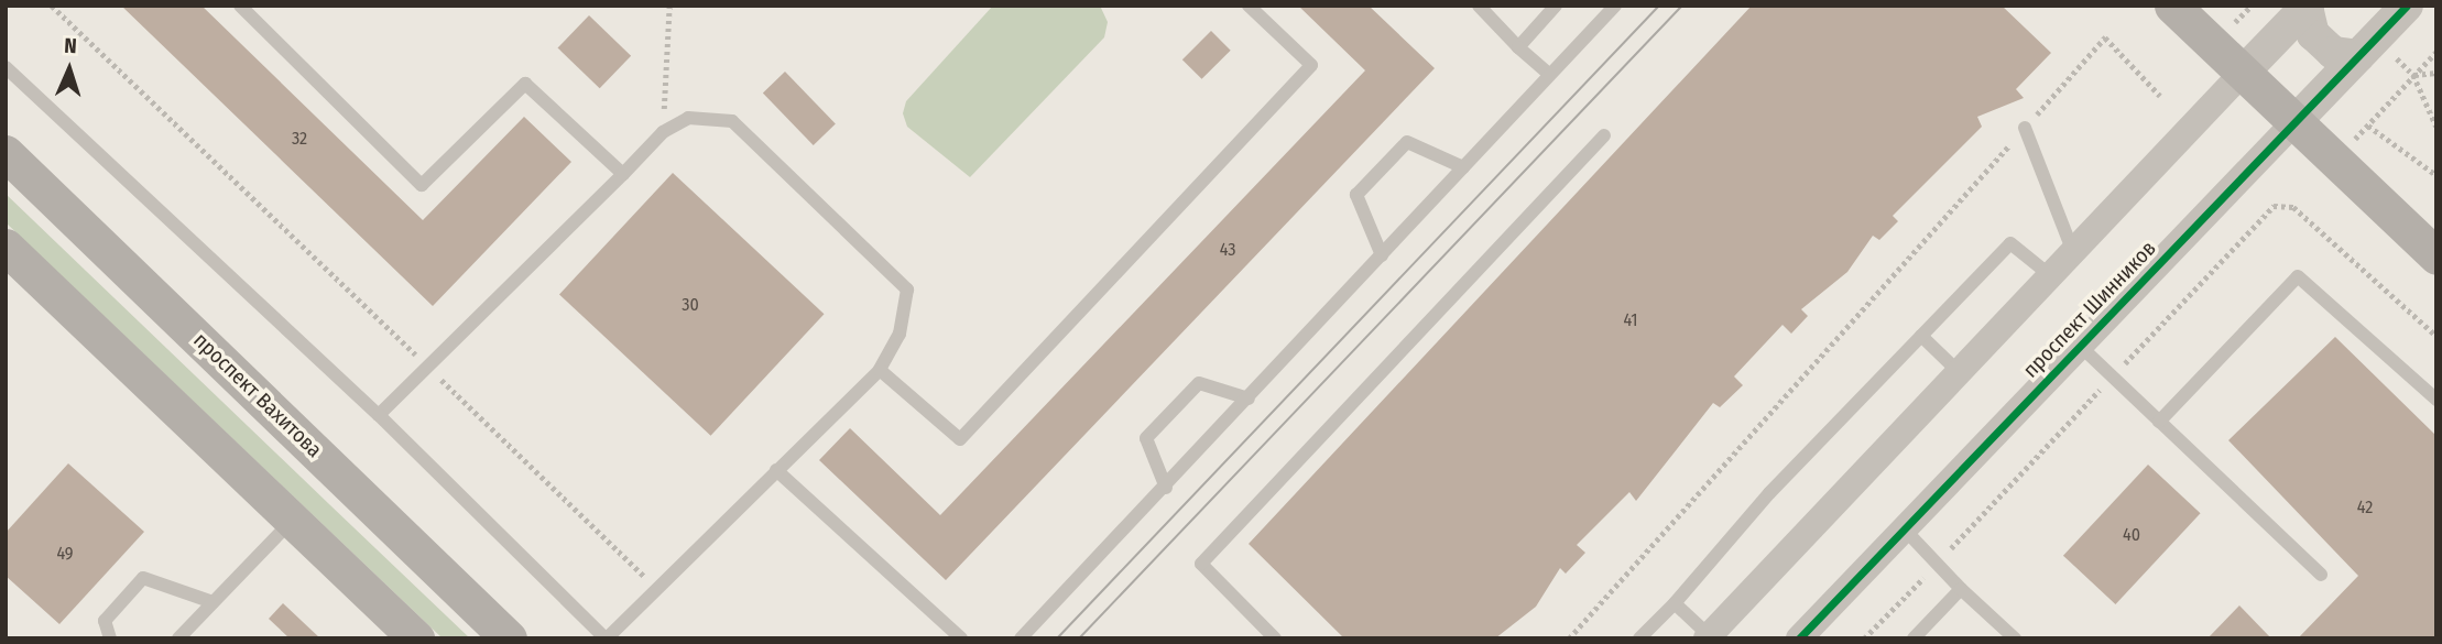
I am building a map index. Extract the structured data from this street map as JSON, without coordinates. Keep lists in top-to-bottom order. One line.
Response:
{"streets":{"main road":["проспект Вахитова"],"street":["проспект Шинников"]},"house_numbers":["32","43","30","41","42","40","49"],"north":"top"}
